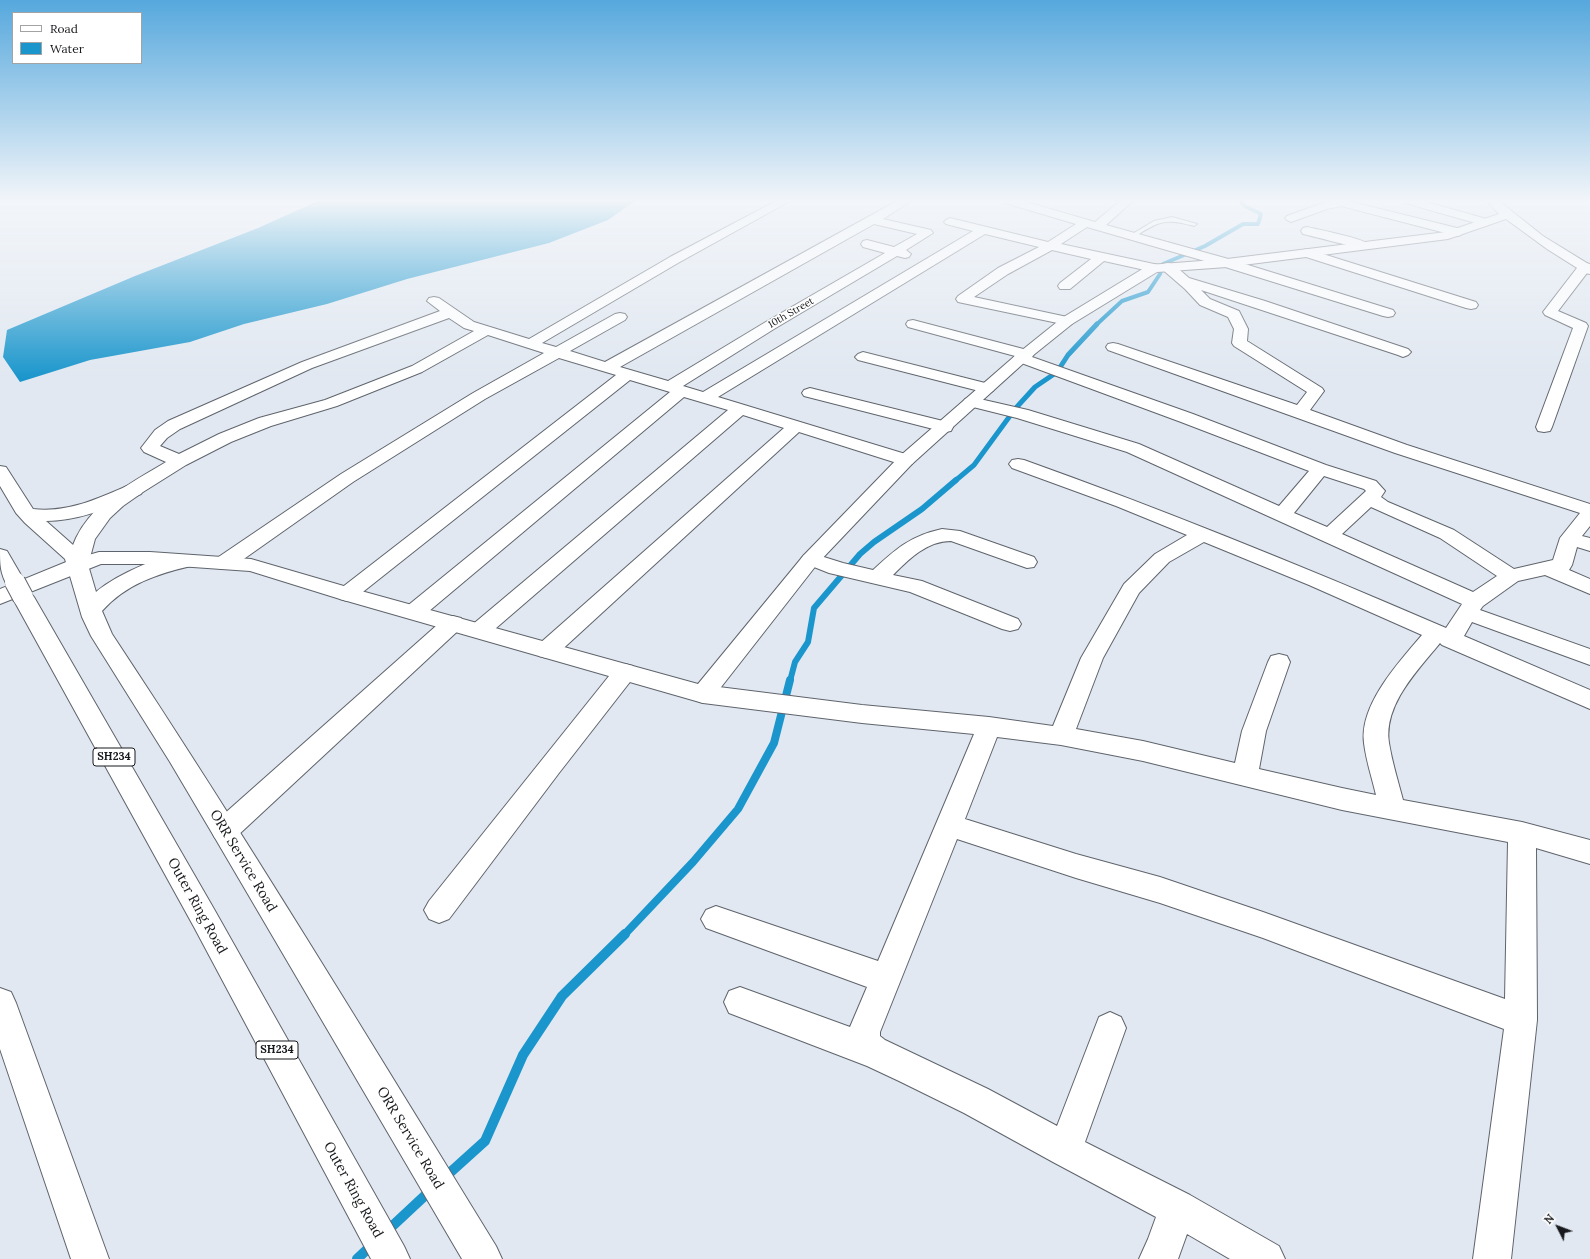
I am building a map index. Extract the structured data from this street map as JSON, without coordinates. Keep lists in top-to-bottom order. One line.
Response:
{"streets":{"main road":["10th Street","SH234","ORR Service Road","Outer Ring Road"]},"legend":["Road","Water"],"north":"top left"}
